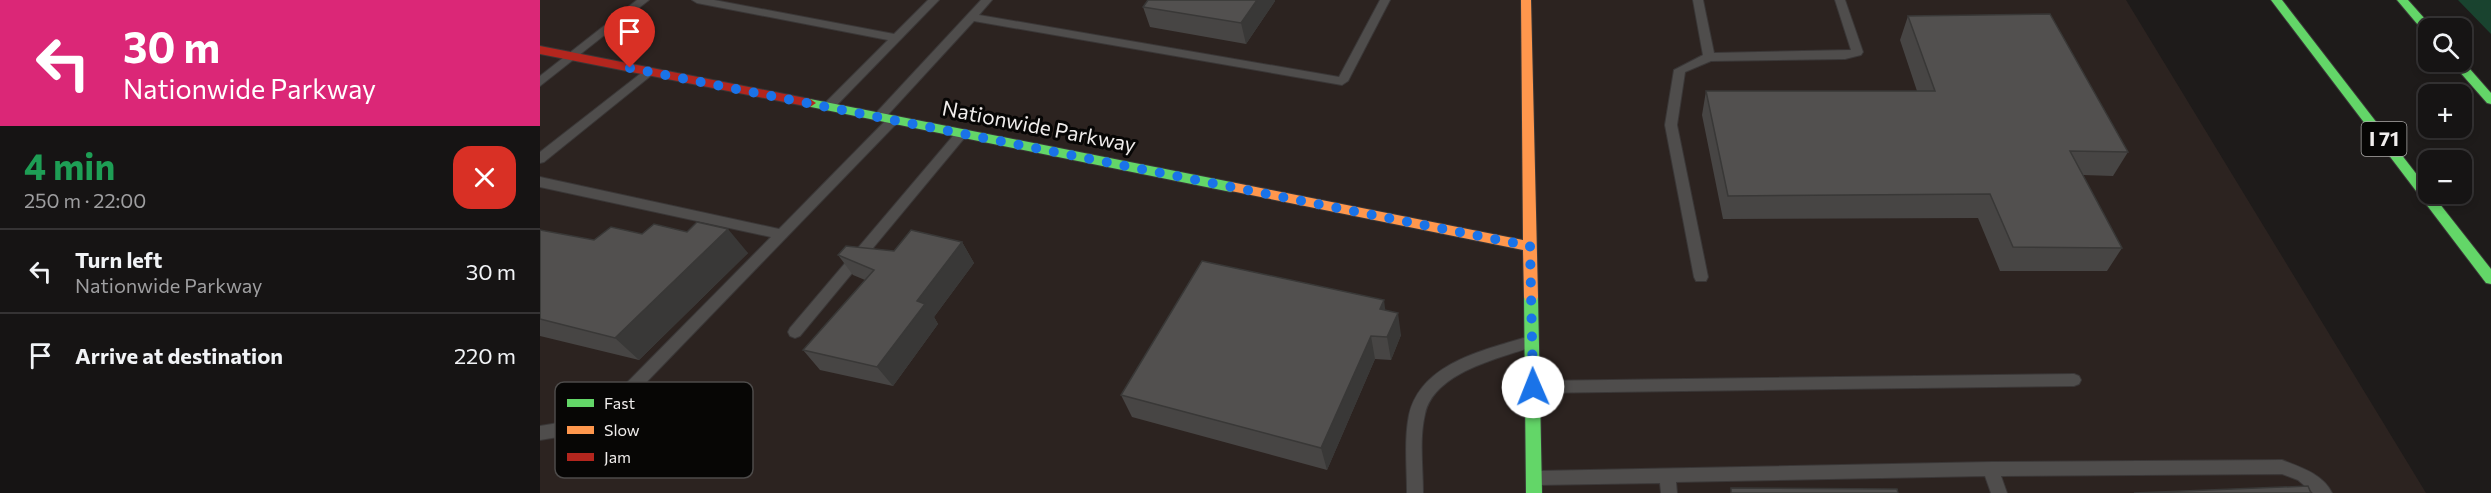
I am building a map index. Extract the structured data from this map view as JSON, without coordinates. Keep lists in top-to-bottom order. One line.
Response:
{"streets":{"main road":["Nationwide Parkway","I 71"]},"legend":["Fast","Slow","Jam"],"page":{"turn":["30 m","Nationwide Parkway"],"map_buttons":["+","−"],"heading":["4 min","250 m · 22:00"],"list":[{"name":"Turn left","note":"Nationwide Parkway","value":"30 m"},{"name":"Arrive at destination","value":"220 m"}]}}
